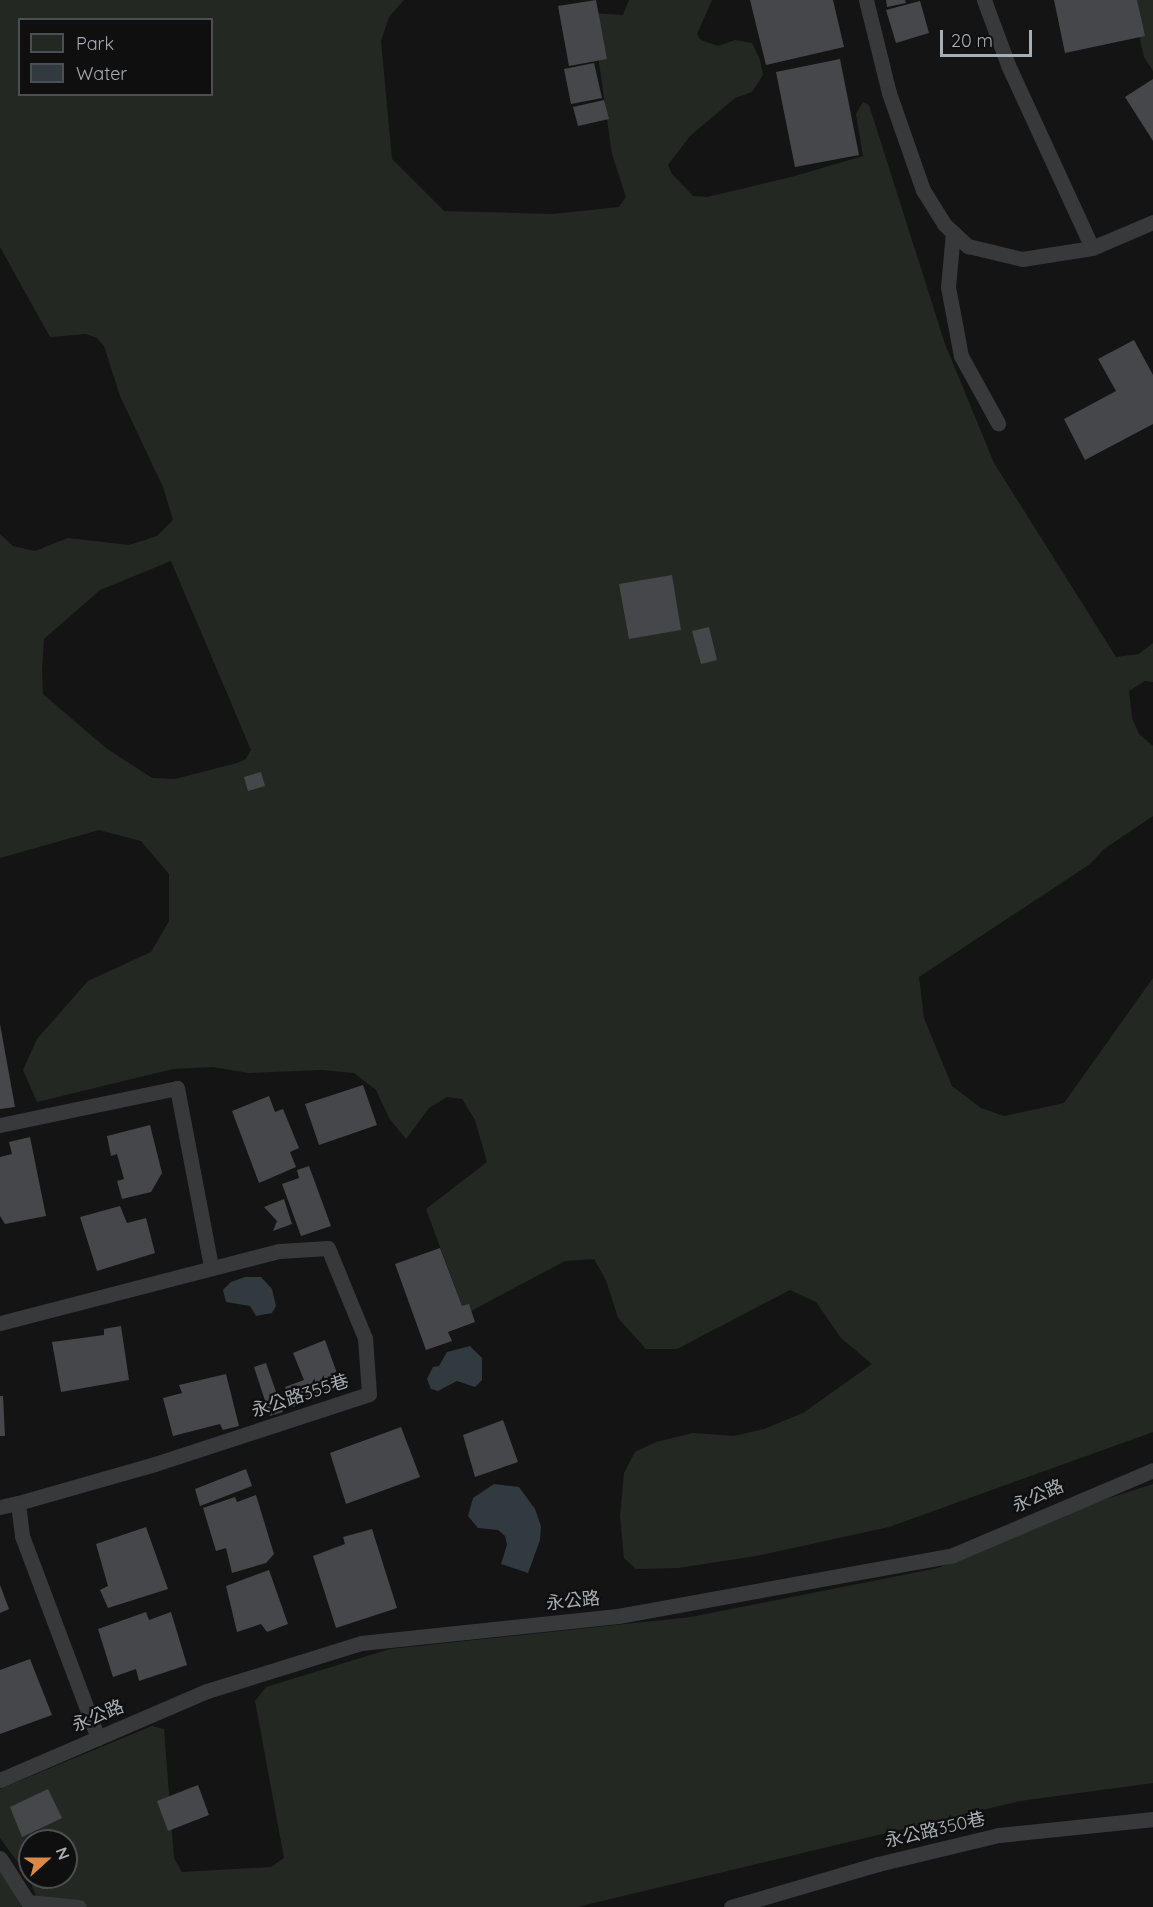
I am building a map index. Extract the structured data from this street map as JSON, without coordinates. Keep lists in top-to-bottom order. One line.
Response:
{"streets":{"lane":["永公路355巷","永公路","永公路350巷"]},"legend":["Park","Water"],"scale_bar":"20 m","north":"right"}
